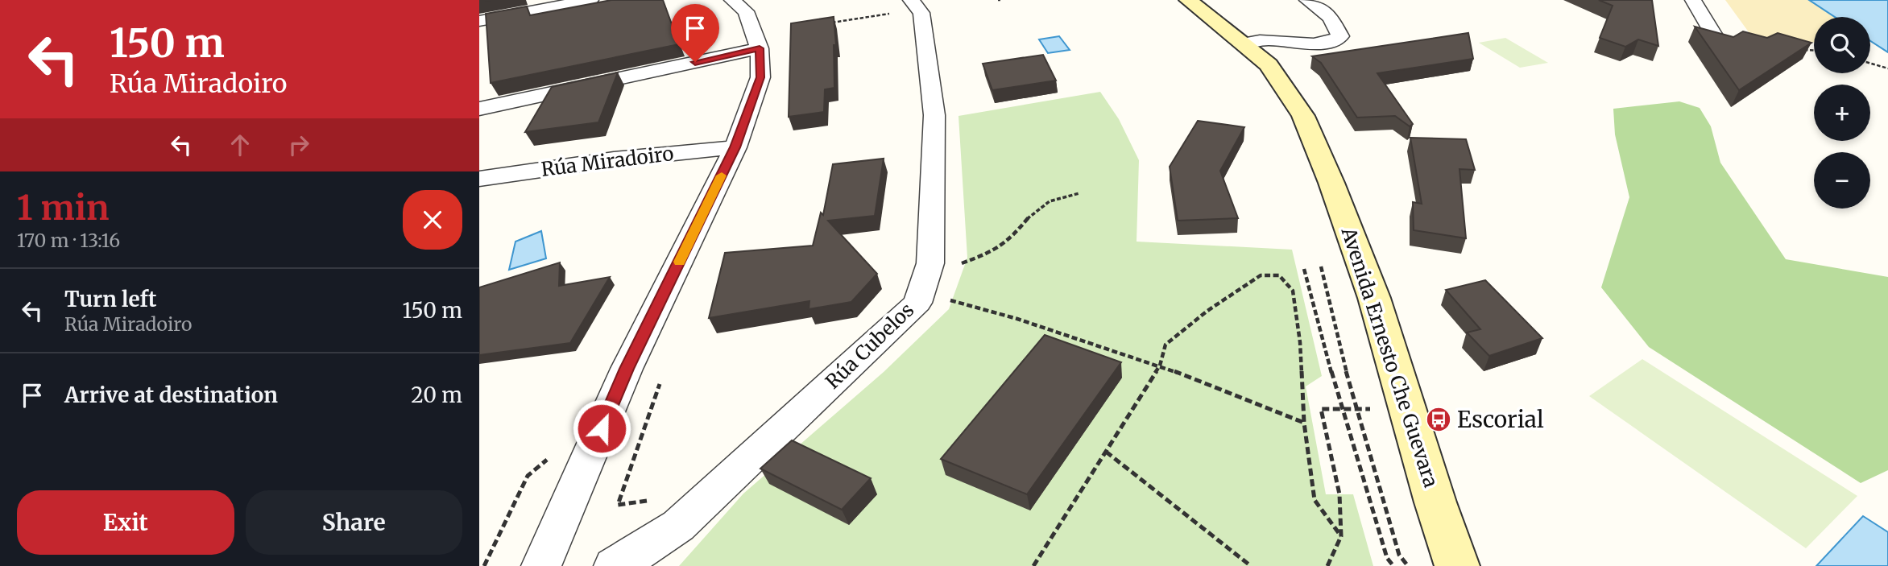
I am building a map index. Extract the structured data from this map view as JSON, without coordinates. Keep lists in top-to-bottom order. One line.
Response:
{"streets":{"main road":["Avenida Ernesto Che Guevara"],"street":["Rúa Miradoiro","Rúa Cubelos"]},"places":{"bus stop":["Escorial"]},"page":{"turn":["150 m","Rúa Miradoiro"],"map_buttons":["+","−"],"heading":["1 min","170 m · 13:16"],"list":[{"name":"Turn left","note":"Rúa Miradoiro","value":"150 m"},{"name":"Arrive at destination","value":"20 m"}],"buttons":["Exit","Share"]}}
